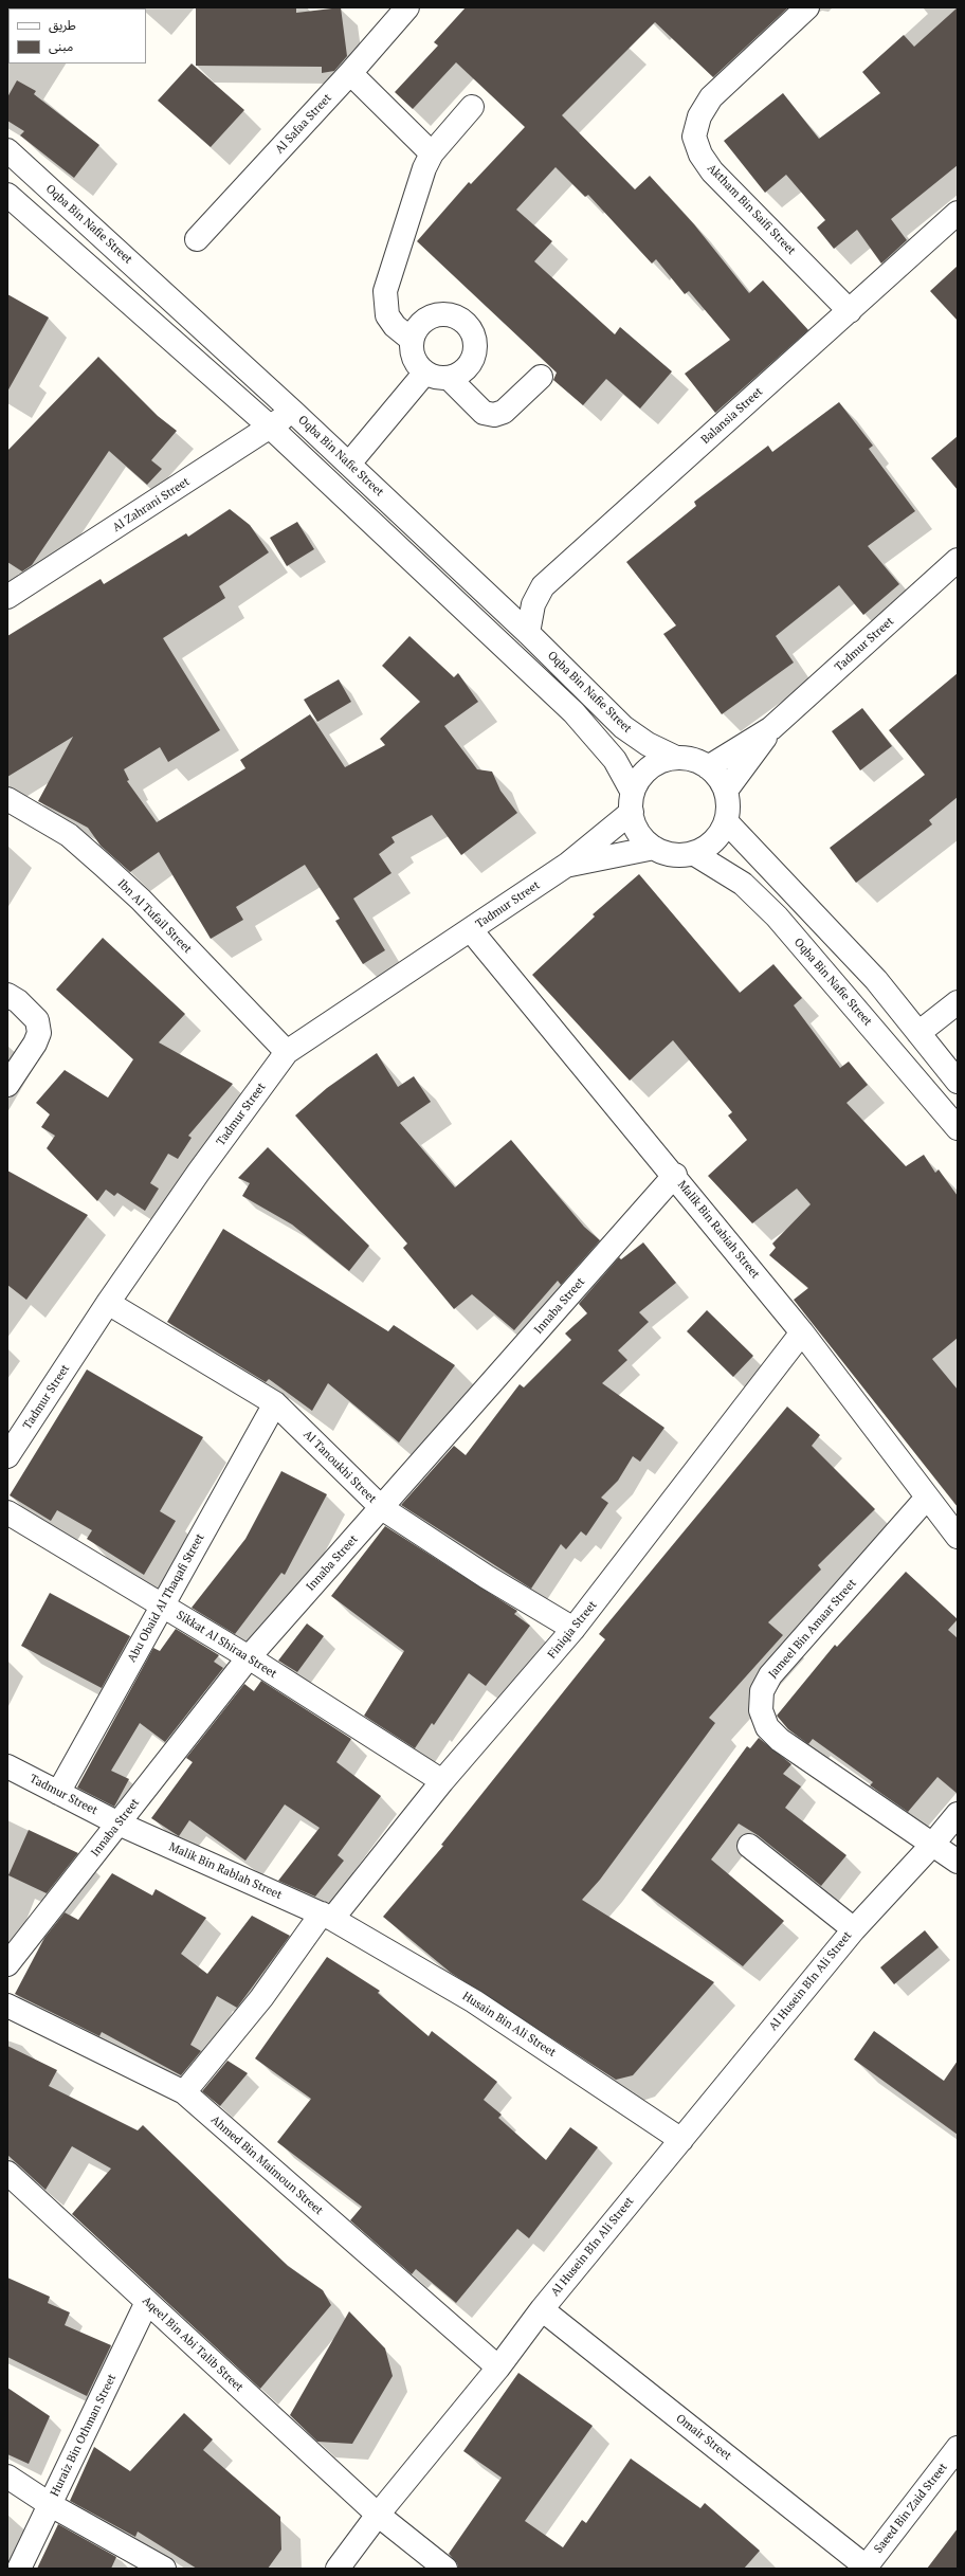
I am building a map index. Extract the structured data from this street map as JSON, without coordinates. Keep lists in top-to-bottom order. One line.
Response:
{"streets":{"street":["Al Safaa Street","Aktham Bin Saifi Street","Oqba Bin Nafie Street","Balansia Street","Al Zahrani Street","Tadmur Street","Ibn Al Tufail Street","Malik Bin Rabiah Street","Innaba Street","Al Tanoukhi Street","Abu Obaid Al Thaqafi Street","Jameel Bin Amaar Street","Finiqia Street","Sikkat Al Shiraa Street","Malik Bin Rablah Street","Al Husein BIn Ali Street","Husain Bin Ali Street","Ahmed Bin Maimoun Street","Aqeel Bin Abi Talib Street","Huraiz Bin Othman Street","Omair Street","Saeed Bin Zaid Street"]},"crossings":[["Aktham Bin Saifi Street","Balansia Street"],["Oqba Bin Nafie Street","Balansia Street"],["Oqba Bin Nafie Street","Al Zahrani Street"],["Oqba Bin Nafie Street","Tadmur Street"],["Tadmur Street","Ibn Al Tufail Street"],["Tadmur Street","Malik Bin Rabiah Street"],["Tadmur Street","Innaba Street"],["Tadmur Street","Al Tanoukhi Street"],["Tadmur Street","Abu Obaid Al Thaqafi Street"],["Tadmur Street","Malik Bin Rablah Street"],["Malik Bin Rabiah Street","Innaba Street"],["Malik Bin Rabiah Street","Jameel Bin Amaar Street"],["Malik Bin Rabiah Street","Finiqia Street"],["Innaba Street","Al Tanoukhi Street"],["Innaba Street","Sikkat Al Shiraa Street"],["Innaba Street","Malik Bin Rablah Street"],["Al Tanoukhi Street","Abu Obaid Al Thaqafi Street"],["Al Tanoukhi Street","Finiqia Street"],["Abu Obaid Al Thaqafi Street","Sikkat Al Shiraa Street"],["Jameel Bin Amaar Street","Al Husein BIn Ali Street"],["Finiqia Street","Sikkat Al Shiraa Street"],["Finiqia Street","Malik Bin Rablah Street"],["Finiqia Street","Husain Bin Ali Street"],["Finiqia Street","Ahmed Bin Maimoun Street"],["Malik Bin Rablah Street","Husain Bin Ali Street"],["Al Husein BIn Ali Street","Husain Bin Ali Street"],["Al Husein BIn Ali Street","Ahmed Bin Maimoun Street"],["Al Husein BIn Ali Street","Aqeel Bin Abi Talib Street"],["Al Husein BIn Ali Street","Omair Street"],["Aqeel Bin Abi Talib Street","Huraiz Bin Othman Street"],["Omair Street","Saeed Bin Zaid Street"]],"legend":["طريق","مبنى"]}
